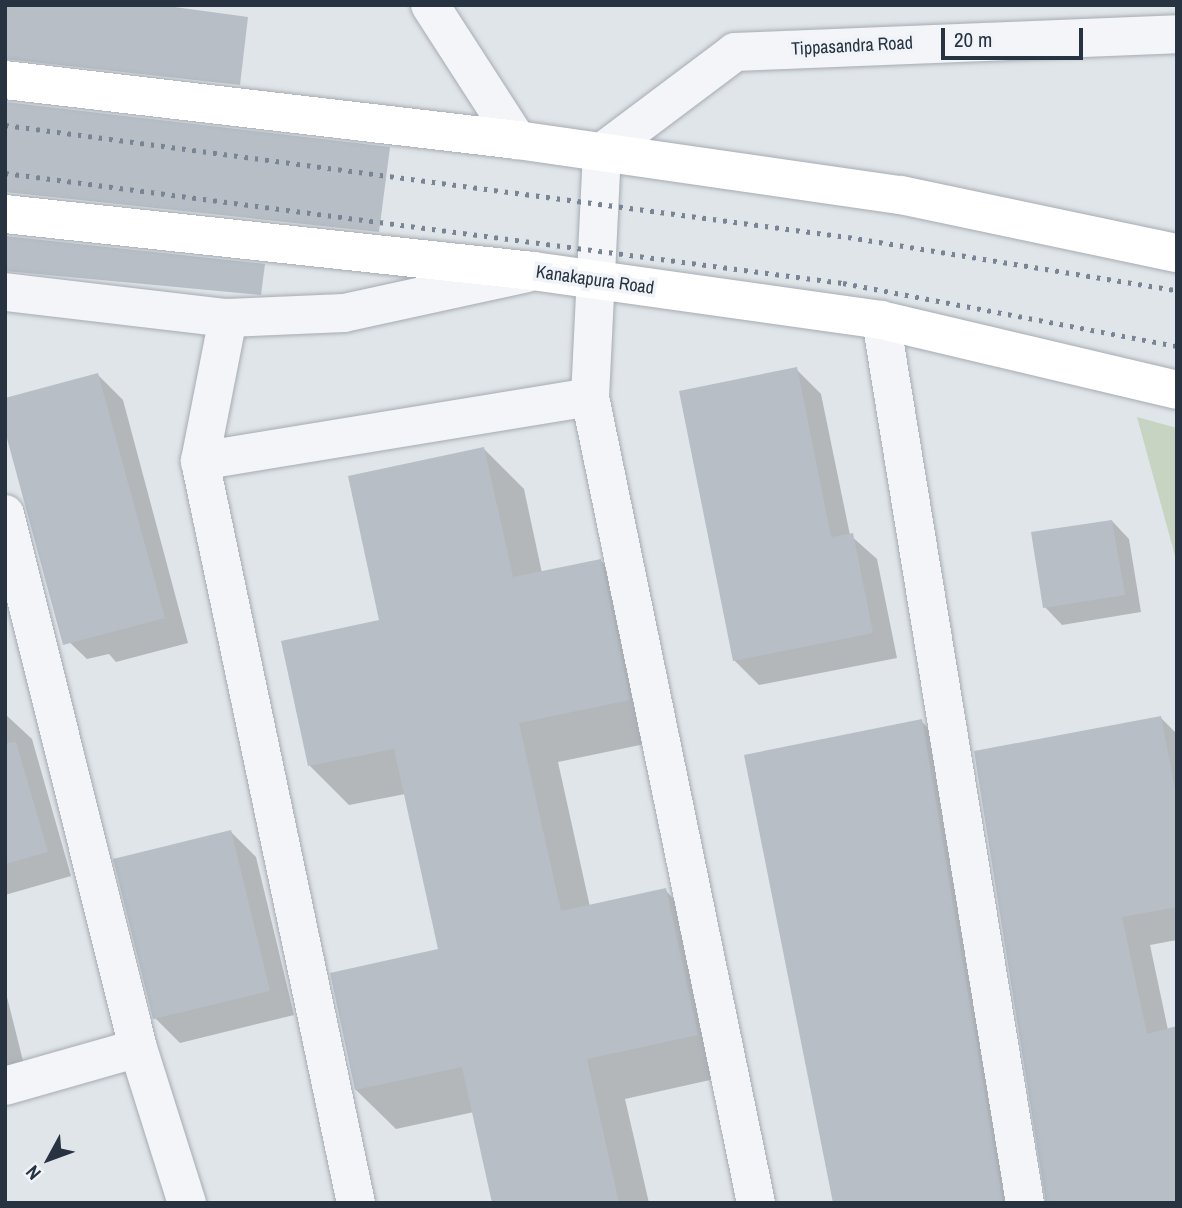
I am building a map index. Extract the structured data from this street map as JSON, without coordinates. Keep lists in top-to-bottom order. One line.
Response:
{"streets":{"highway":["Kanakapura Road"],"street":["Tippasandra Road"]},"scale_bar":"20 m","north":"bottom left"}
